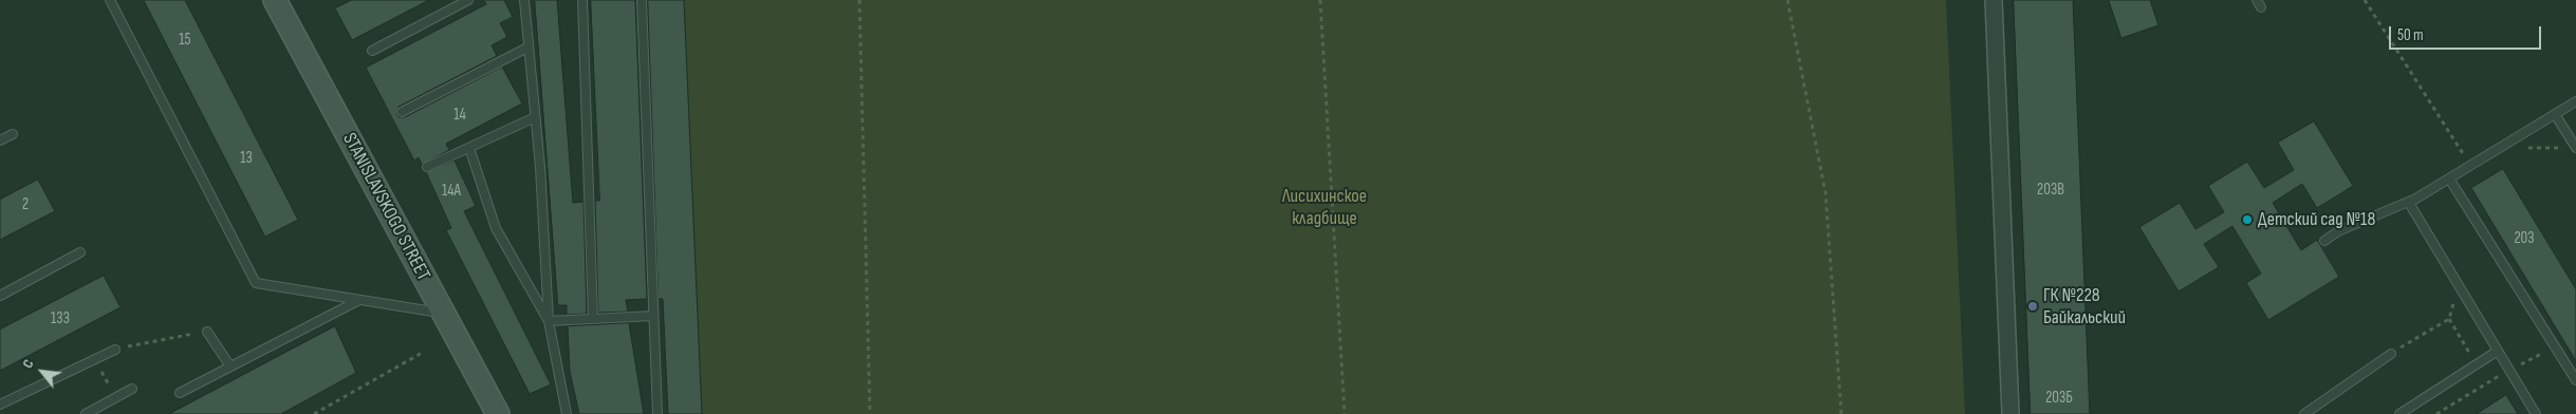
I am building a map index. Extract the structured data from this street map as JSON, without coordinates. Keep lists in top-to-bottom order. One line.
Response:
{"streets":{"main road":["STANISLAVSKOGO STREET"]},"parks":["Лисихинское кладбище"],"places":["Детский сад №18","ГК №228 Байкальский"],"house_numbers":["15","14","13","203В","14А","2","203","133","203Б"],"scale_bar":"50 m","north":"top left"}
